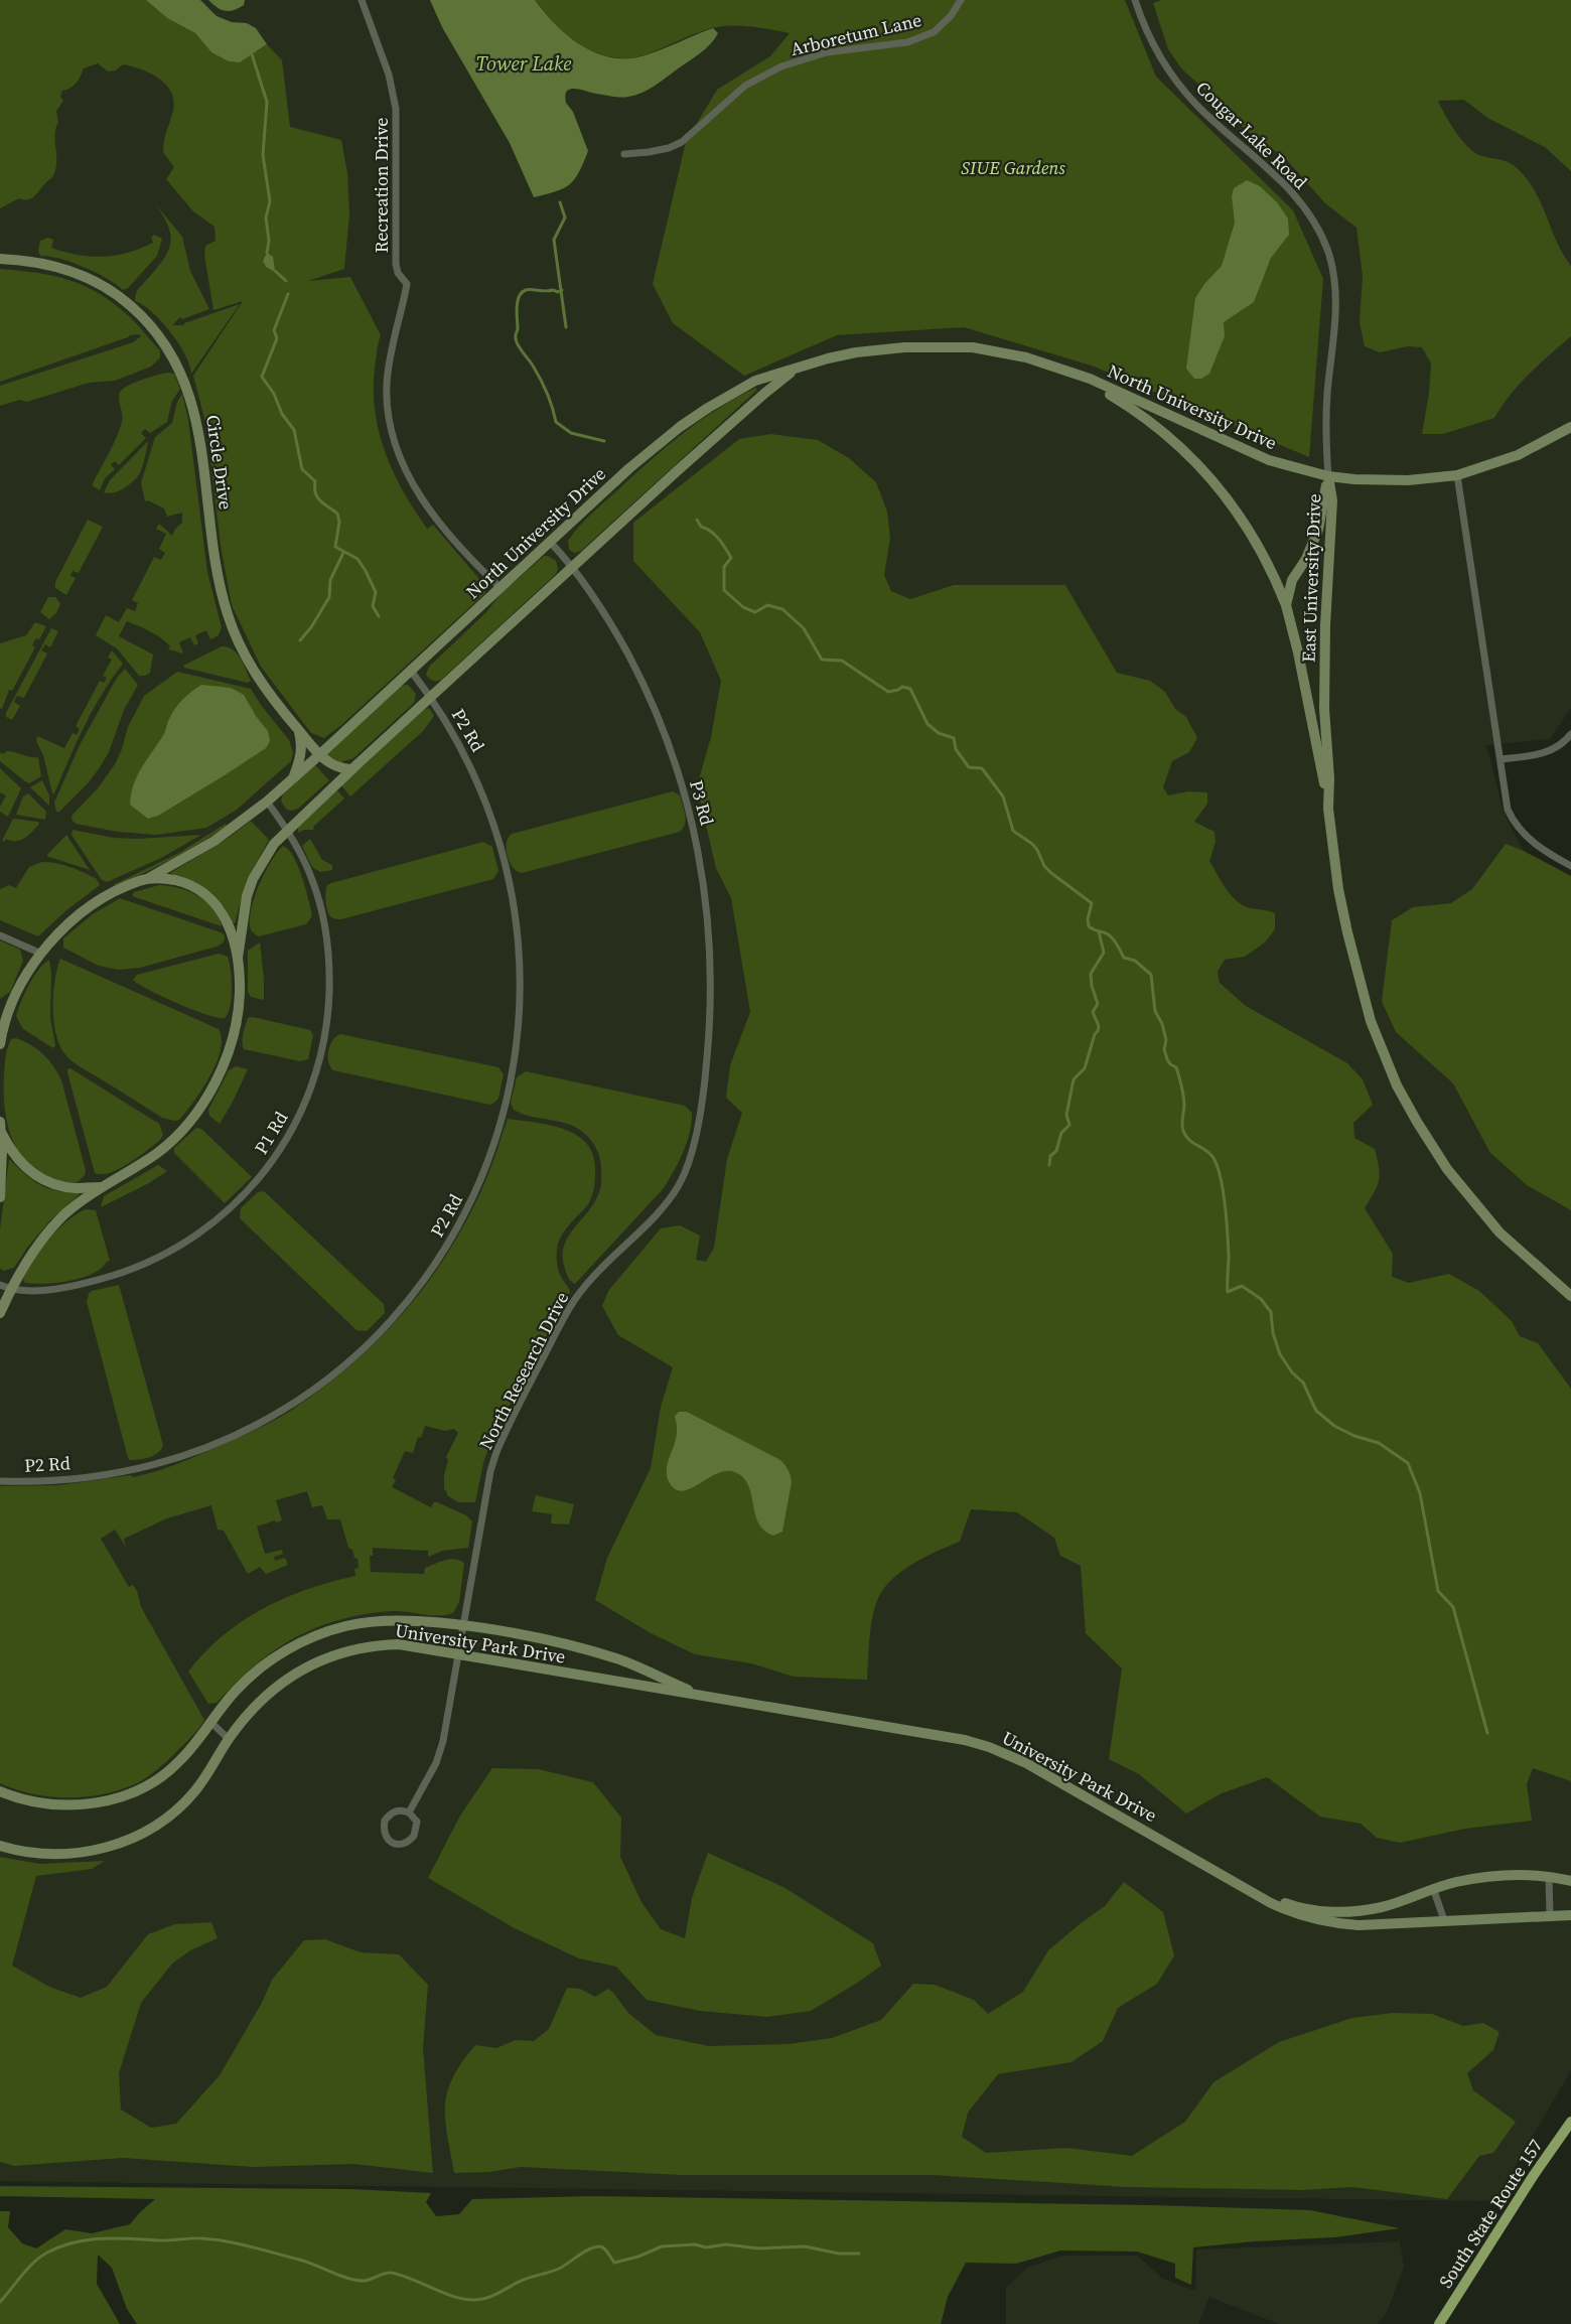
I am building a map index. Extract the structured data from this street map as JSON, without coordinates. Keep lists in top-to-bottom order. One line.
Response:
{"streets":{"main road":["North University Drive","Circle Drive","East University Drive","University Park Drive","South State Route 157"],"street":["Arboretum Lane","Cougar Lake Road","Recreation Drive","P2 Rd","P3 Rd","P1 Rd","North Research Drive"]},"crossings":[["Cougar Lake Road","North University Drive"],["Cougar Lake Road","East University Drive"],["Recreation Drive","North University Drive"],["North University Drive","Circle Drive"],["North University Drive","East University Drive"],["North University Drive","P2 Rd"],["North University Drive","P3 Rd"],["North University Drive","P1 Rd"],["P3 Rd","North Research Drive"],["North Research Drive","University Park Drive"]],"water":["Tower Lake"],"parks":["SIUE Gardens"]}
